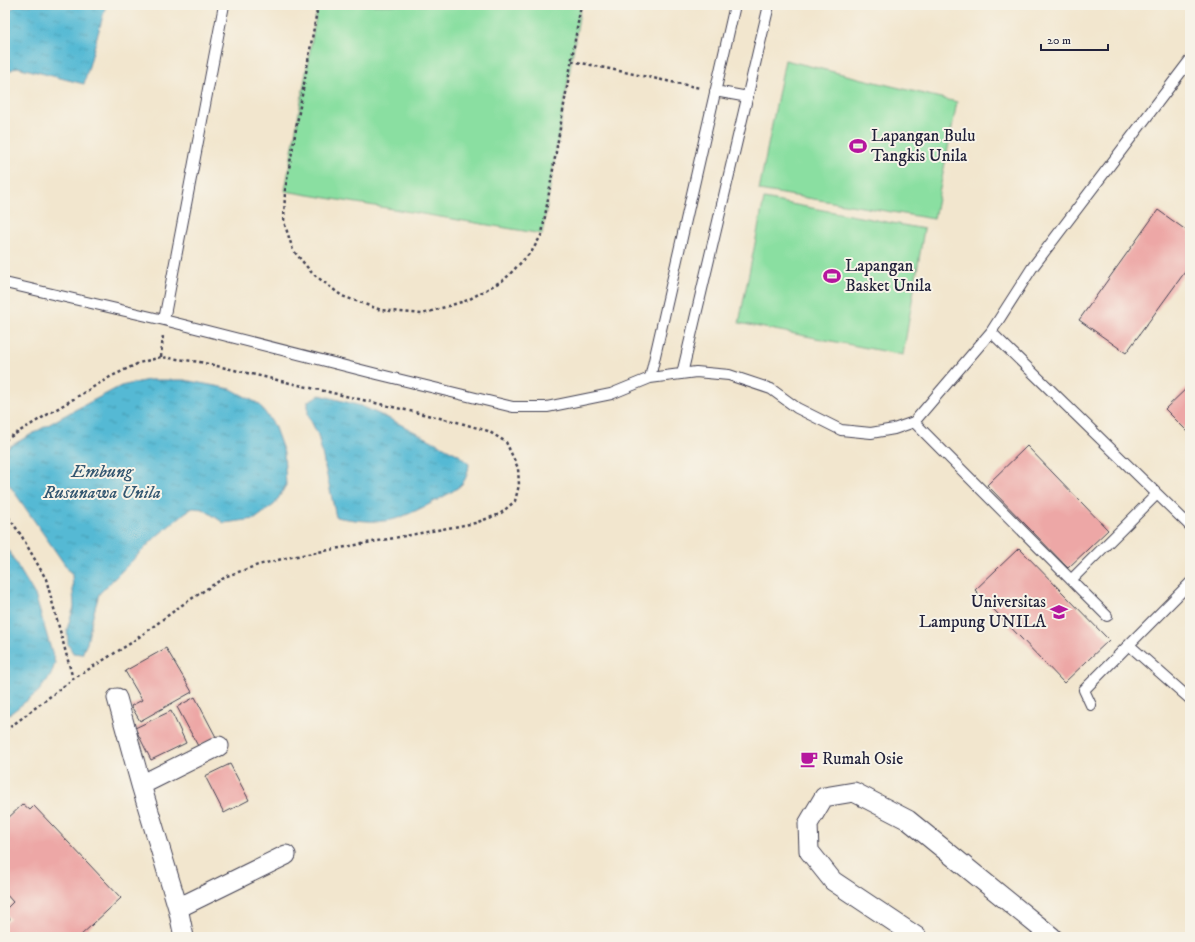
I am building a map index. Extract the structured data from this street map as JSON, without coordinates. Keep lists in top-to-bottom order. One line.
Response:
{"water":["Embung Rusunawa Unila"],"places":{"sports":["Lapangan Bulu Tangkis Unila","Lapangan Basket Unila"],"school or university":["Universitas Lampung UNILA"],"cafe":["Rumah Osie"]},"scale_bar":"20 m"}
